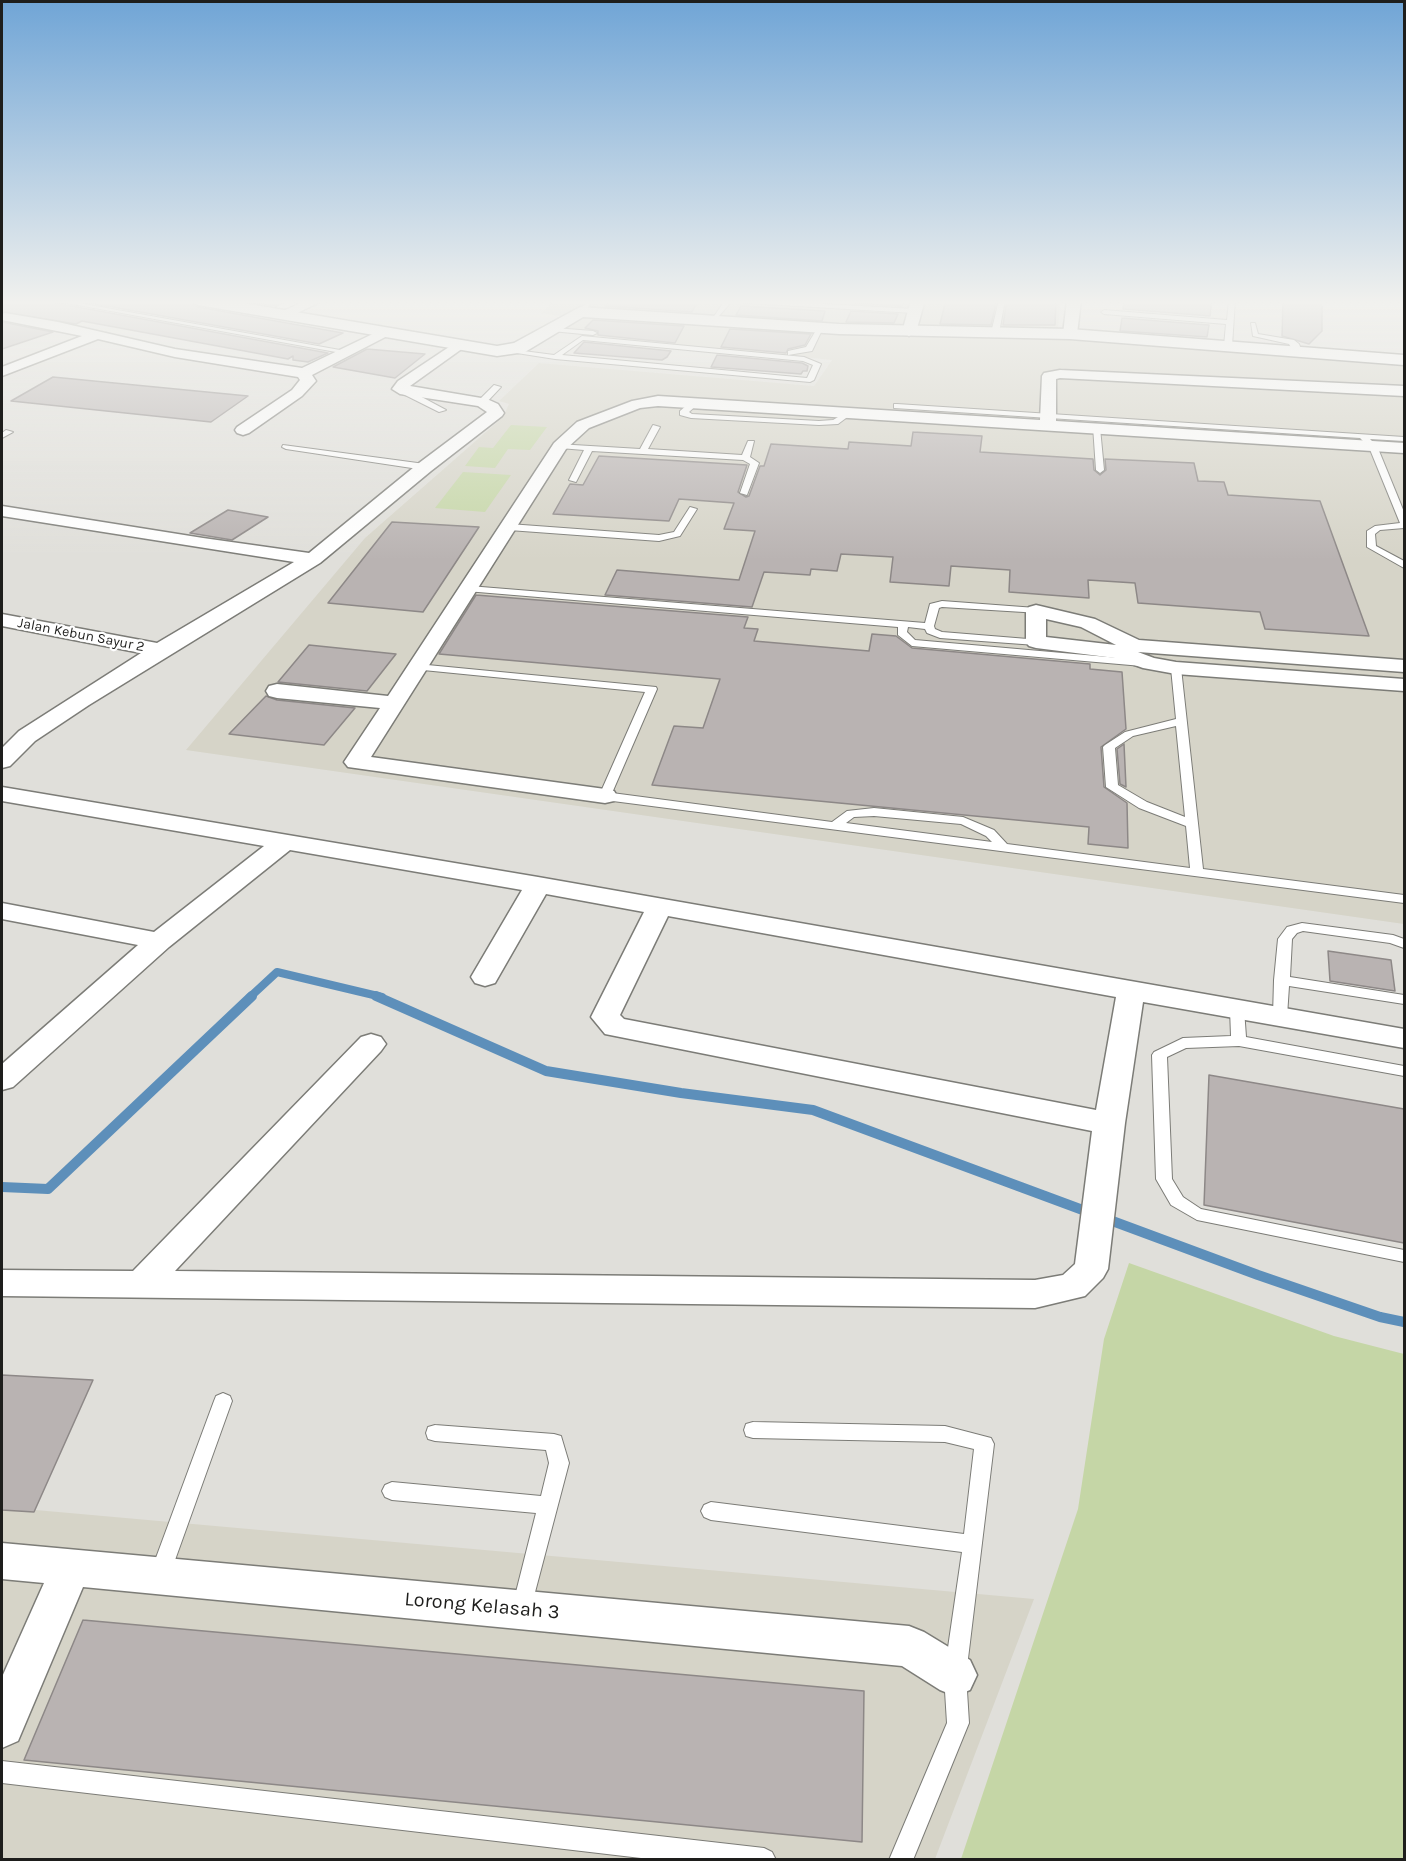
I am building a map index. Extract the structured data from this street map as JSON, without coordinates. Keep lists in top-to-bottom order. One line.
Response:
{"streets":{"street":["Jalan Kebun Sayur 2","Lorong Kelasah 3"]}}
